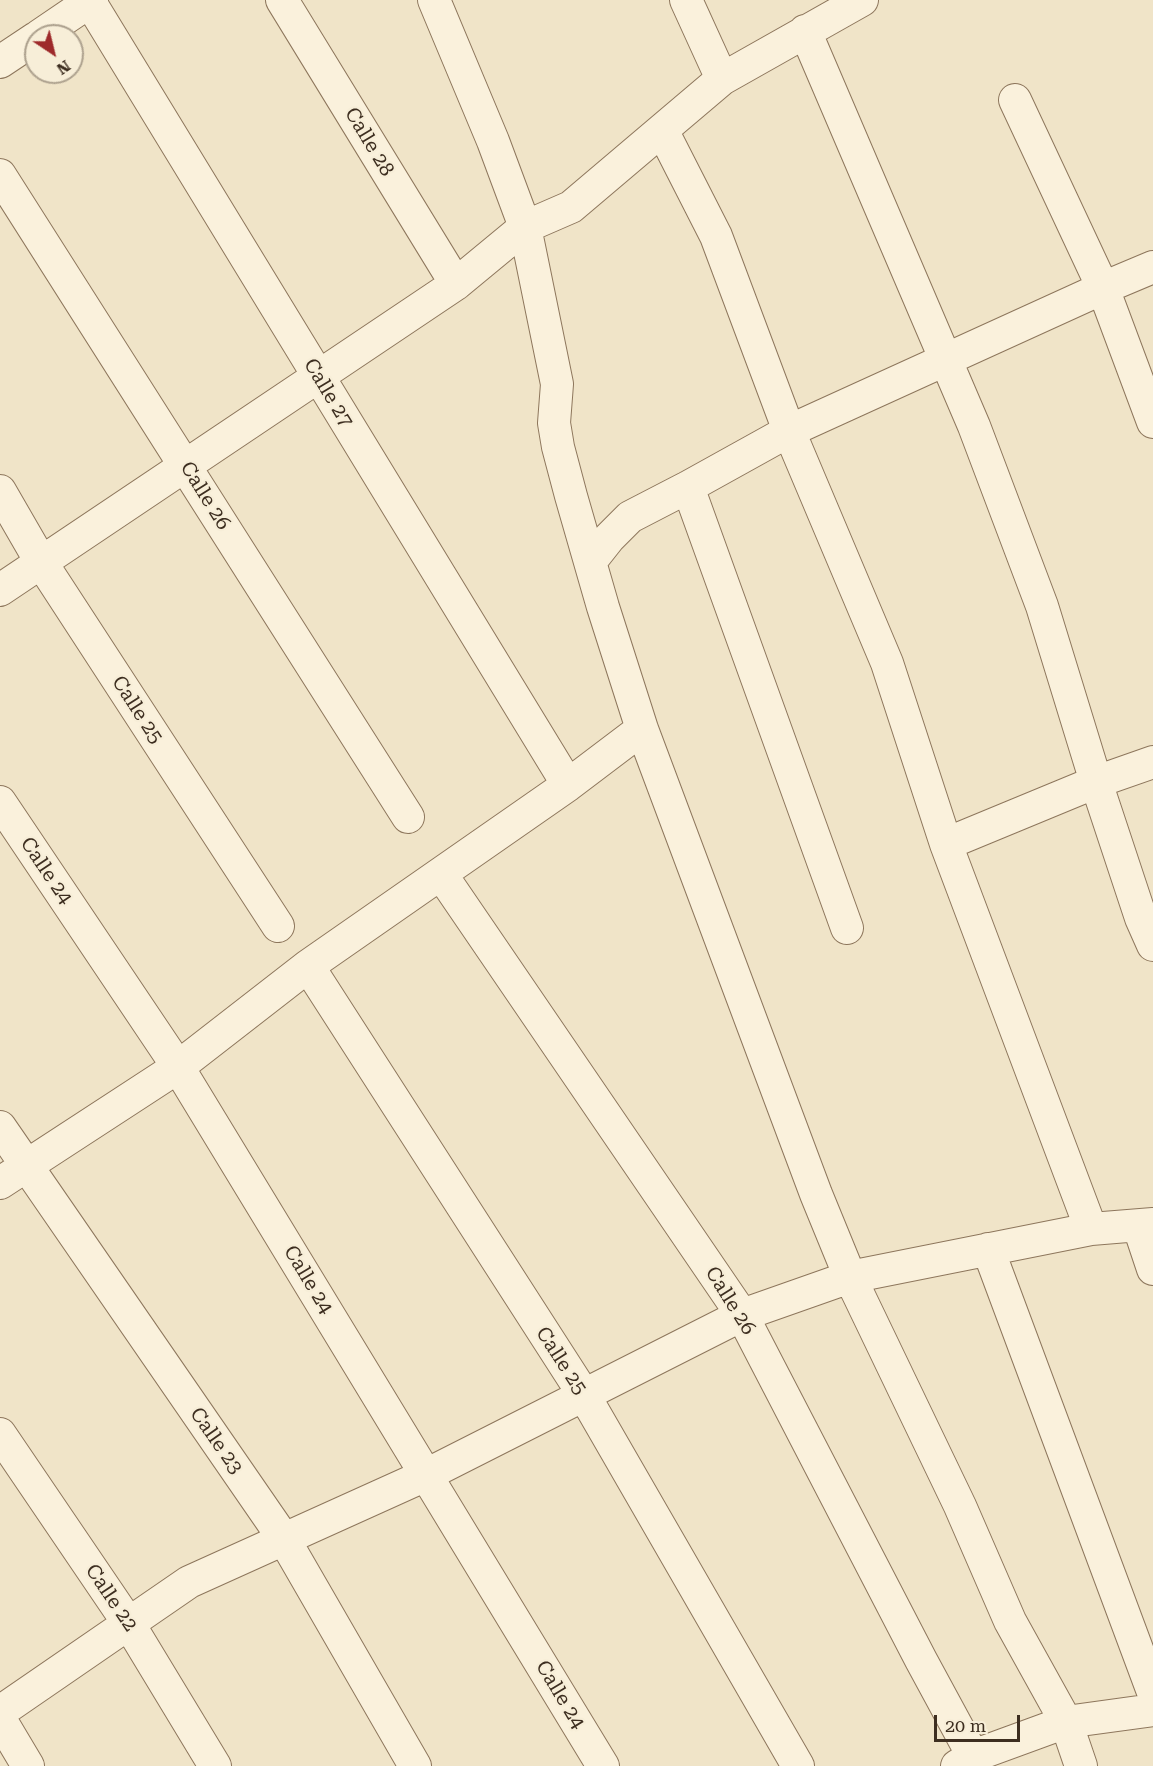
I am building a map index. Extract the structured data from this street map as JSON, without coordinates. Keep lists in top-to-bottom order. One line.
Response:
{"streets":{"street":["Calle 28","Calle 27","Calle 26","Calle 25","Calle 24","Calle 23","Calle 22"]},"scale_bar":"20 m","north":"bottom right"}
